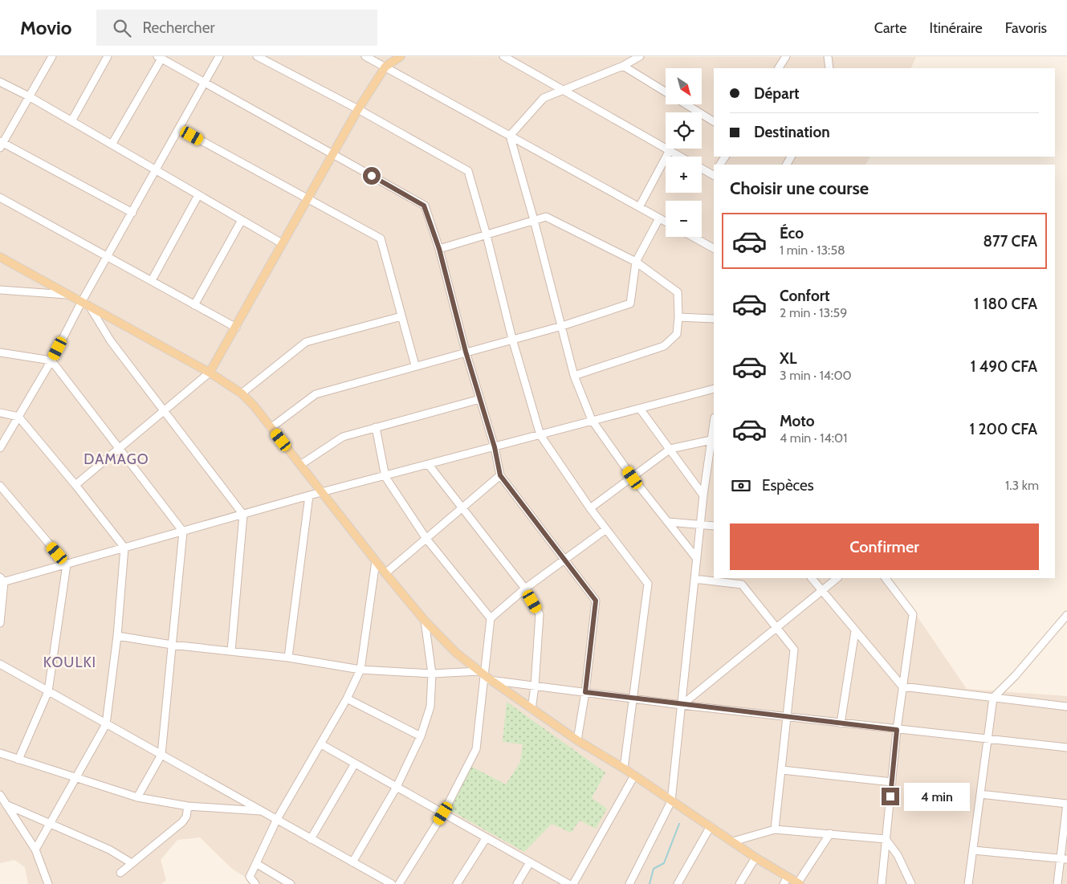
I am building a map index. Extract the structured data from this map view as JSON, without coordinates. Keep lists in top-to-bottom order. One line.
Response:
{"districts":["DAMAGO","KOULKI"],"north":"bottom right","page":{"header":"Movio","search":"Rechercher","nav":["Carte","Itinéraire","Favoris"],"map_buttons":["+","−"],"banner":["Départ","Destination"],"heading":"Choisir une course","list":[{"name":"Éco","note":"1 min · 13:58","value":"877 CFA"},{"name":"Confort","note":"2 min · 13:59","value":"1 180 CFA"},{"name":"XL","note":"3 min · 14:00","value":"1 490 CFA"},{"name":"Moto","note":"4 min · 14:01","value":"1 200 CFA"}],"pay":["Espèces","1.3 km"],"buttons":"Confirmer","bubble":"4 min"}}
